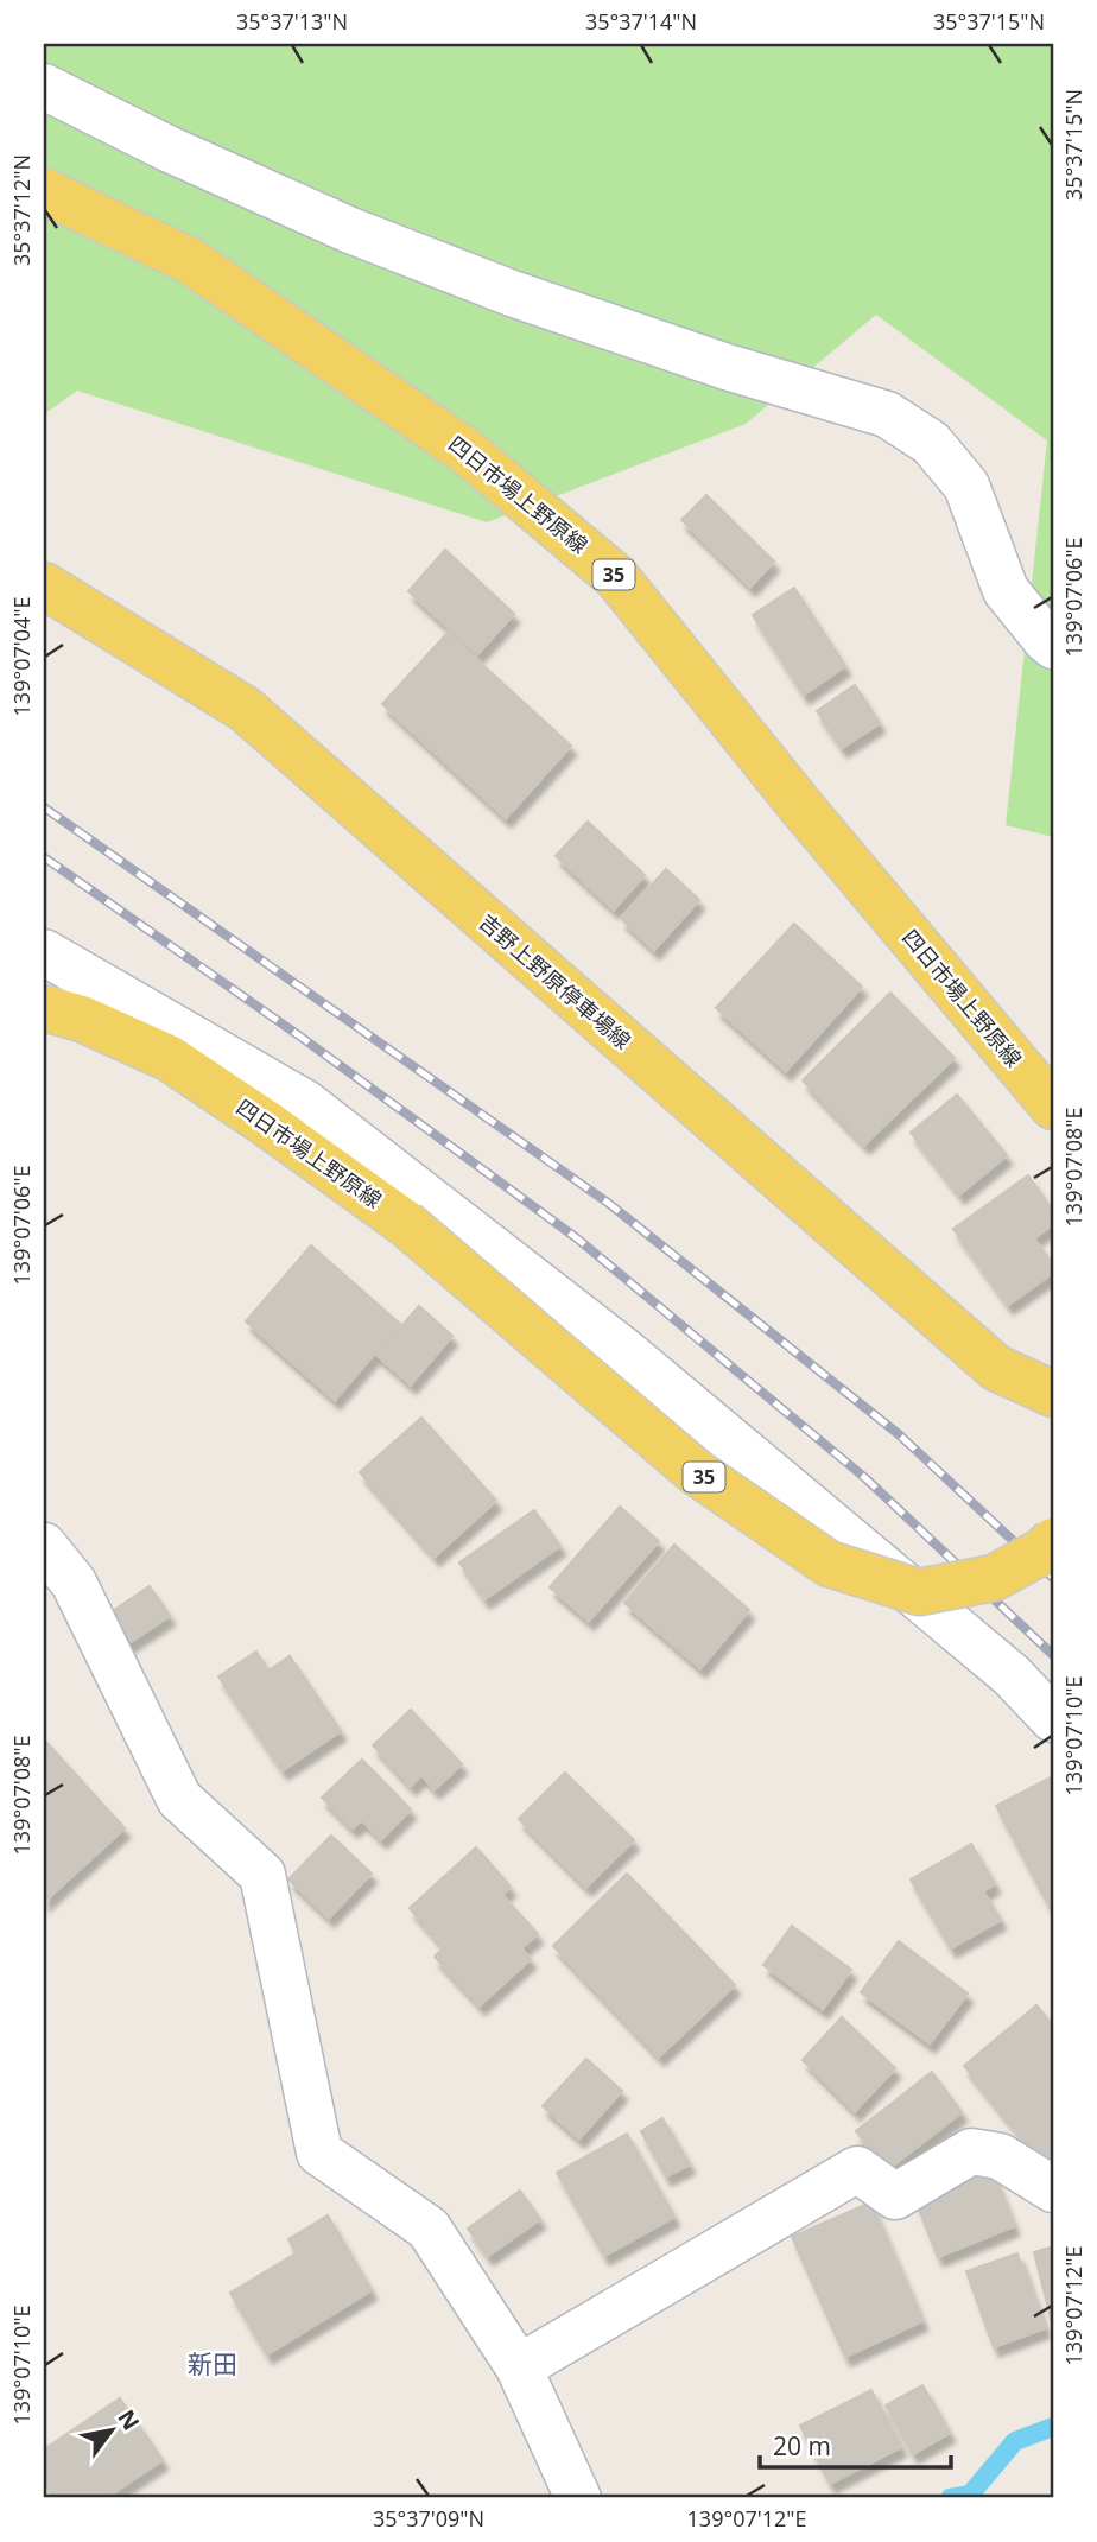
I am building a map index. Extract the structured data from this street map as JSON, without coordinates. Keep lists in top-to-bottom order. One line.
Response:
{"streets":{"main road":["四日市場上野原線","35","吉野上野原停車場線"]},"districts":["新田"],"scale_bar":"20 m","north":"top right","coordinates":["35°37'13\"N","35°37'14\"N","35°37'15\"N","35°37'12\"N","139°07'06\"E","139°07'04\"E","139°07'08\"E","139°07'10\"E","139°07'12\"E","35°37'09\"N"]}
